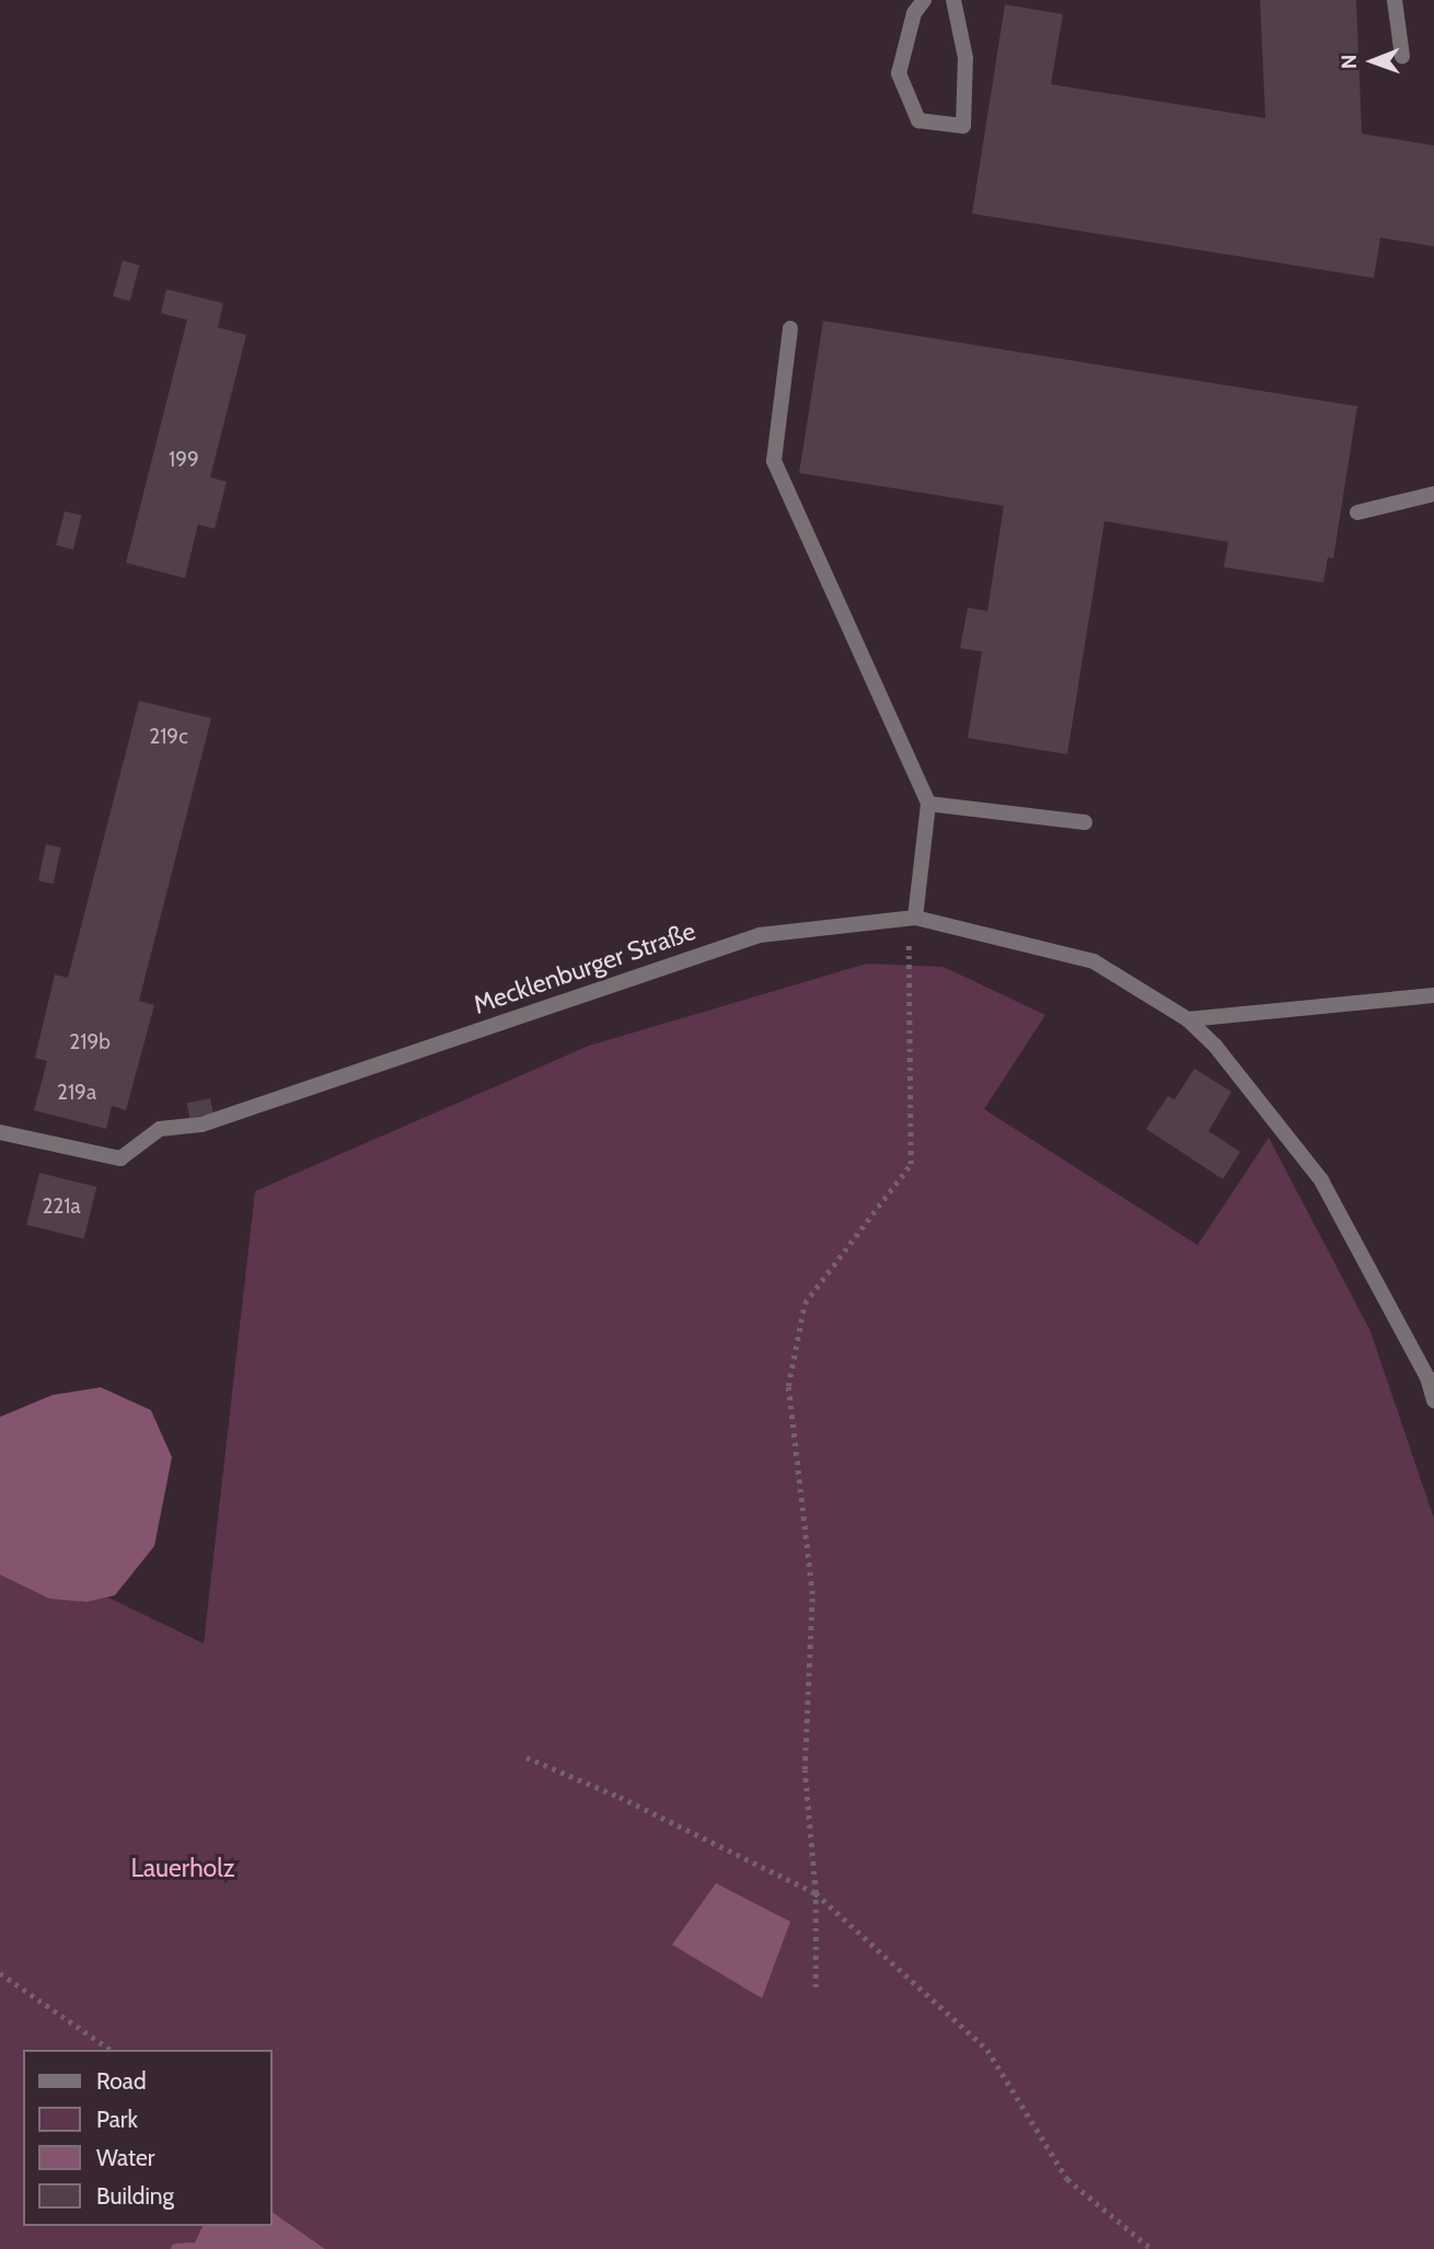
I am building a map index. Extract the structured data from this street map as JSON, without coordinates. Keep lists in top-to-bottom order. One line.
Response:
{"streets":{"street":["Mecklenburger Straße"]},"parks":["Lauerholz"],"house_numbers":["199","219c","219b","219a","221a"],"legend":["Road","Park","Water","Building"],"north":"left"}
